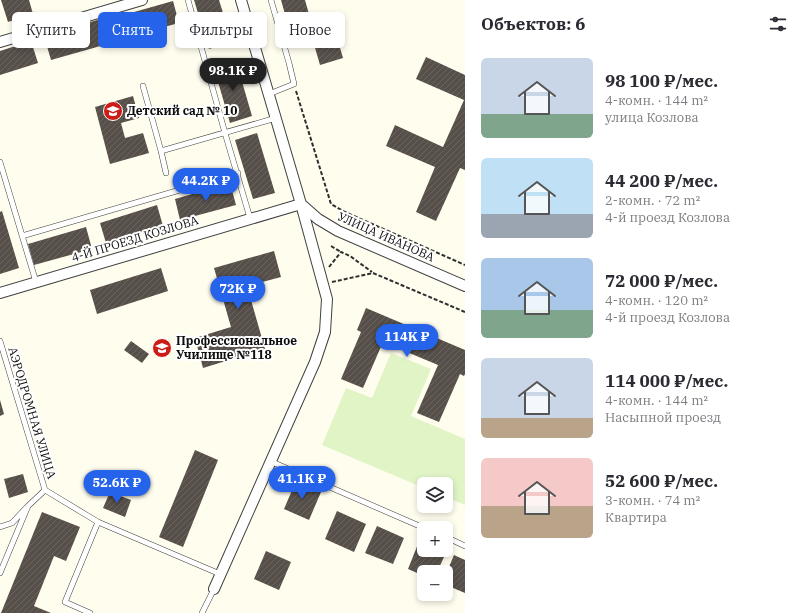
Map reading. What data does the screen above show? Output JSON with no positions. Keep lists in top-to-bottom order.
{
  "streets": {
    "street": ["УЛИЦА ИВАНОВА", "4-Й ПРОЕЗД КОЗЛОВА"],
    "lane": ["АЭРОДРОМНАЯ УЛИЦА"]
  },
  "crossings": [
    ["УЛИЦА ИВАНОВА", "4-Й ПРОЕЗД КОЗЛОВА"]
  ],
  "places": {
    "school or university": ["Детский сад № 10", "Профессиональное Училище №118"]
  },
  "page": {
    "heading": "Объектов: 6",
    "chip": [
      "Купить",
      "Снять",
      "Фильтры",
      "Новое"
    ],
    "list": [
      {
        "name": "98 100 ₽/мес.",
        "note": "4-комн. · 144 m² · улица Козлова"
      },
      {
        "name": "44 200 ₽/мес.",
        "note": "2-комн. · 72 m² · 4-й проезд Козлова"
      },
      {
        "name": "72 000 ₽/мес.",
        "note": "4-комн. · 120 m² · 4-й проезд Козлова"
      },
      {
        "name": "114 000 ₽/мес.",
        "note": "4-комн. · 144 m² · Насыпной проезд"
      },
      {
        "name": "52 600 ₽/мес.",
        "note": "3-комн. · 74 m² · Квартира"
      }
    ],
    "price": [
      "98.1K ₽",
      "44.2K ₽",
      "72K ₽",
      "114K ₽",
      "41.1K ₽",
      "52.6K ₽"
    ],
    "map_buttons": ["+", "−"]
  }
}
